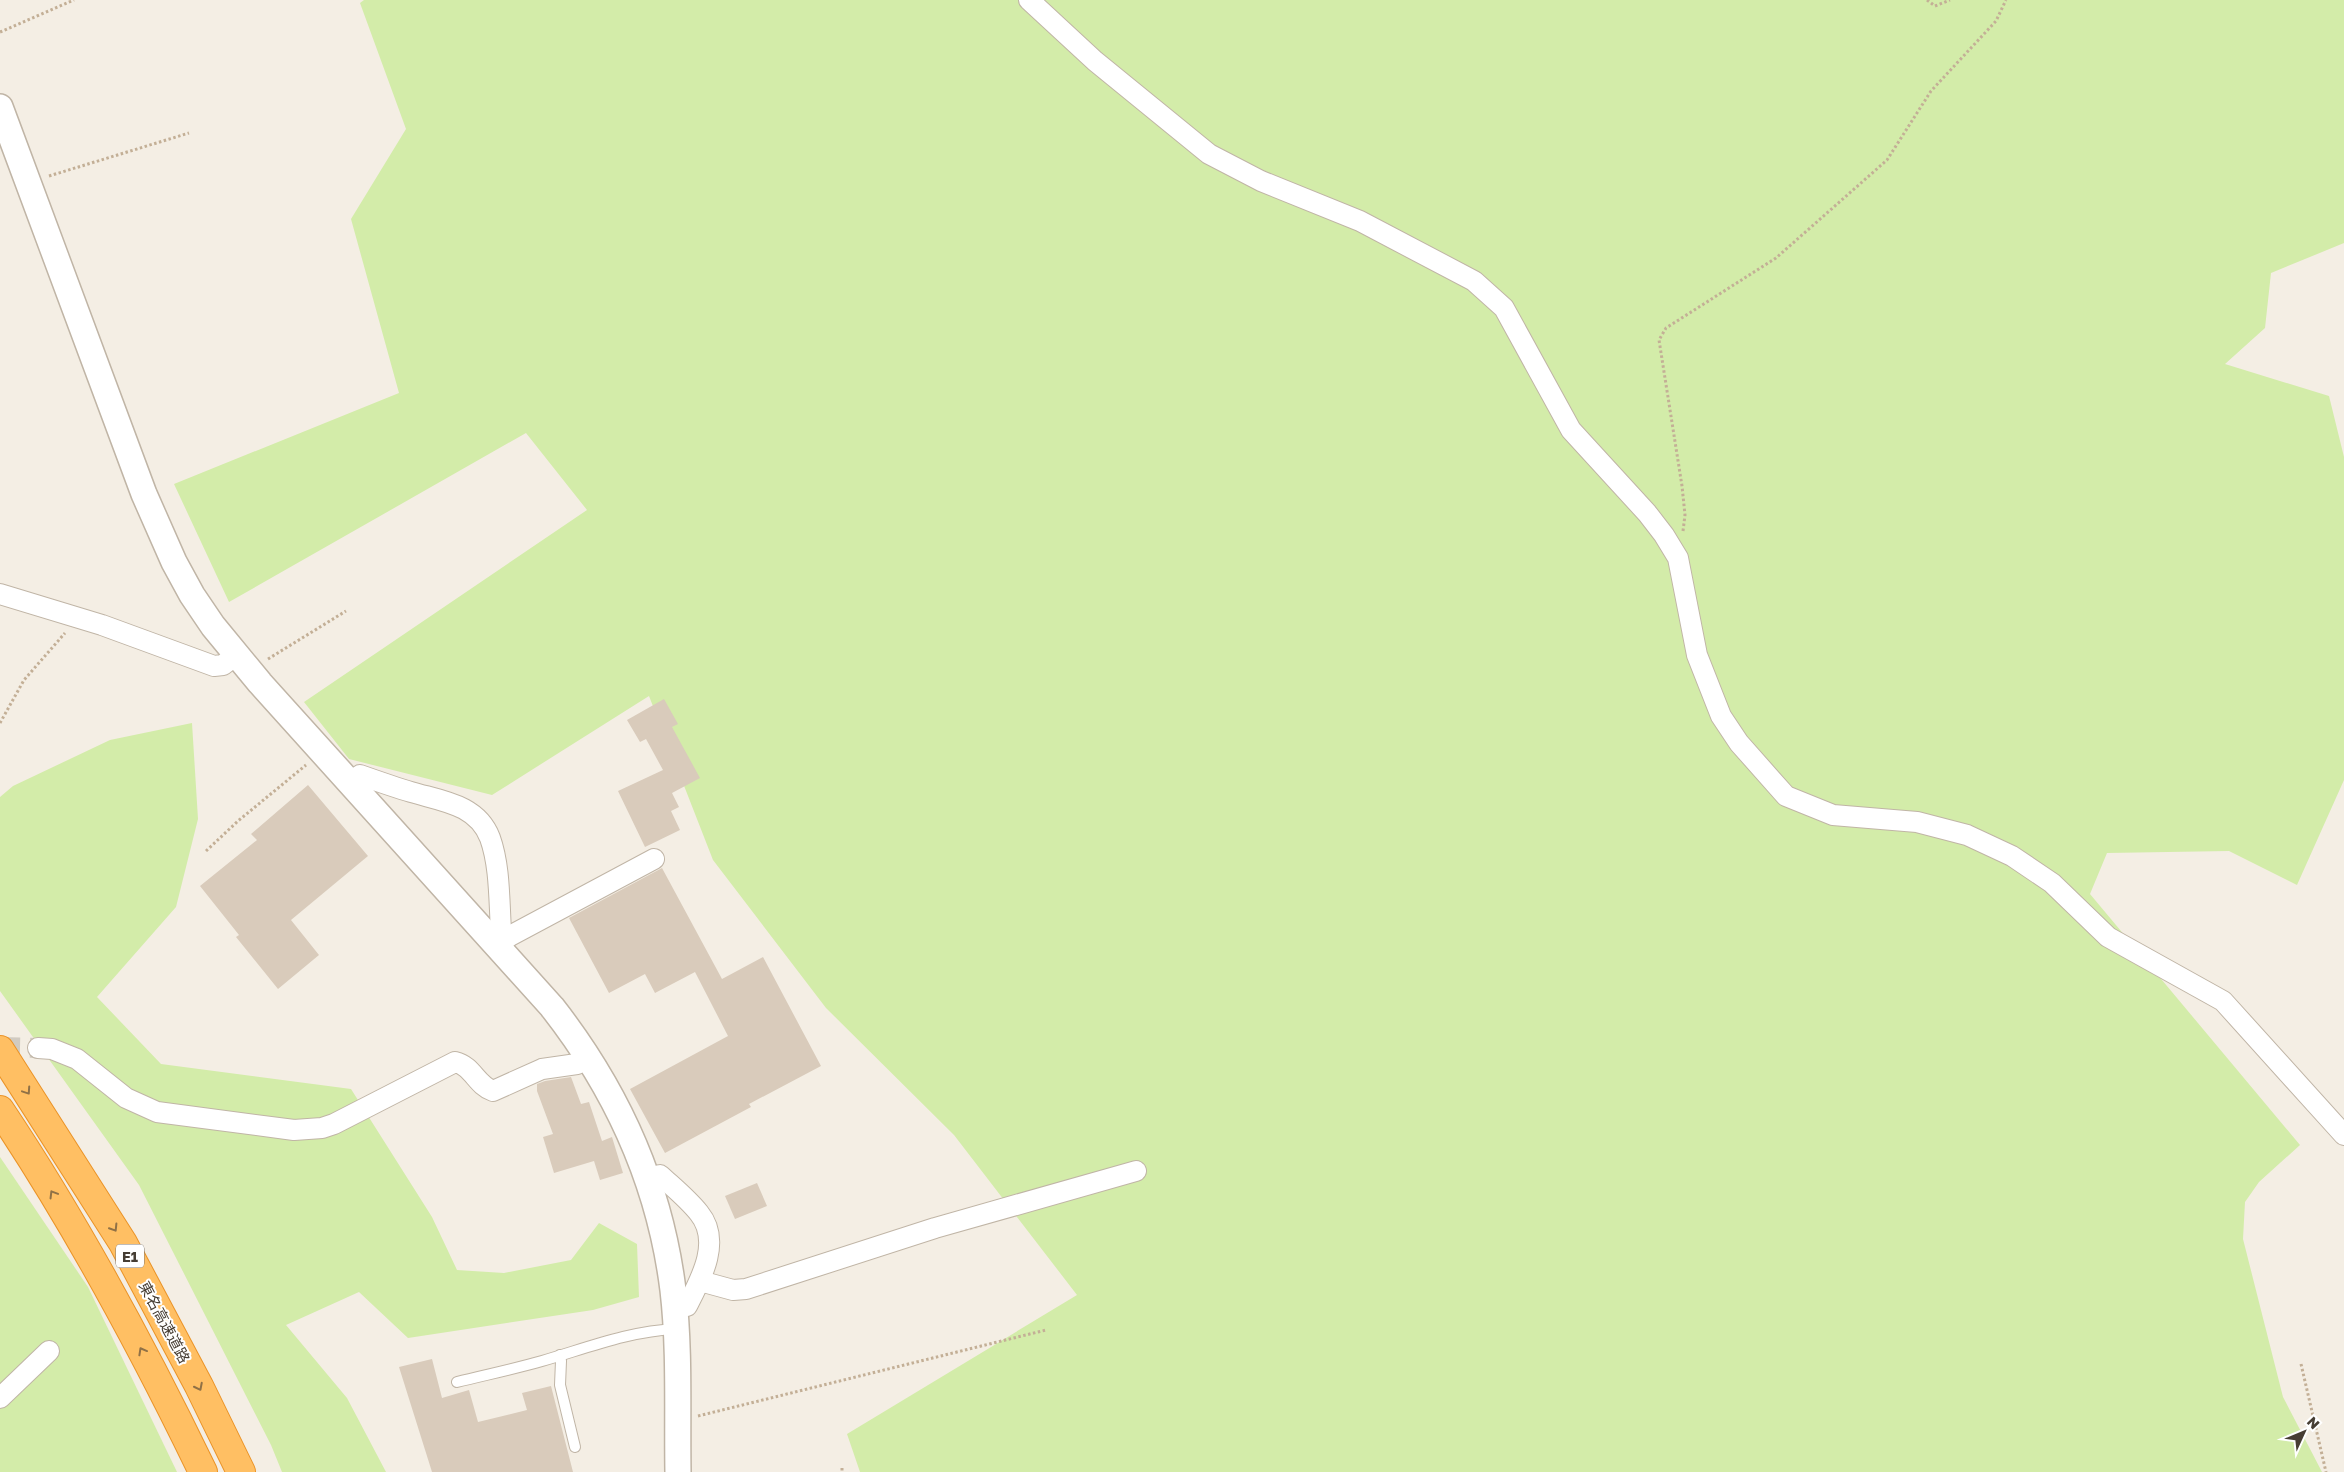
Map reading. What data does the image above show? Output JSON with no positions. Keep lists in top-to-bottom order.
{
  "streets": {
    "highway": ["E1", "東名高速道路"]
  },
  "north": "top right"
}
